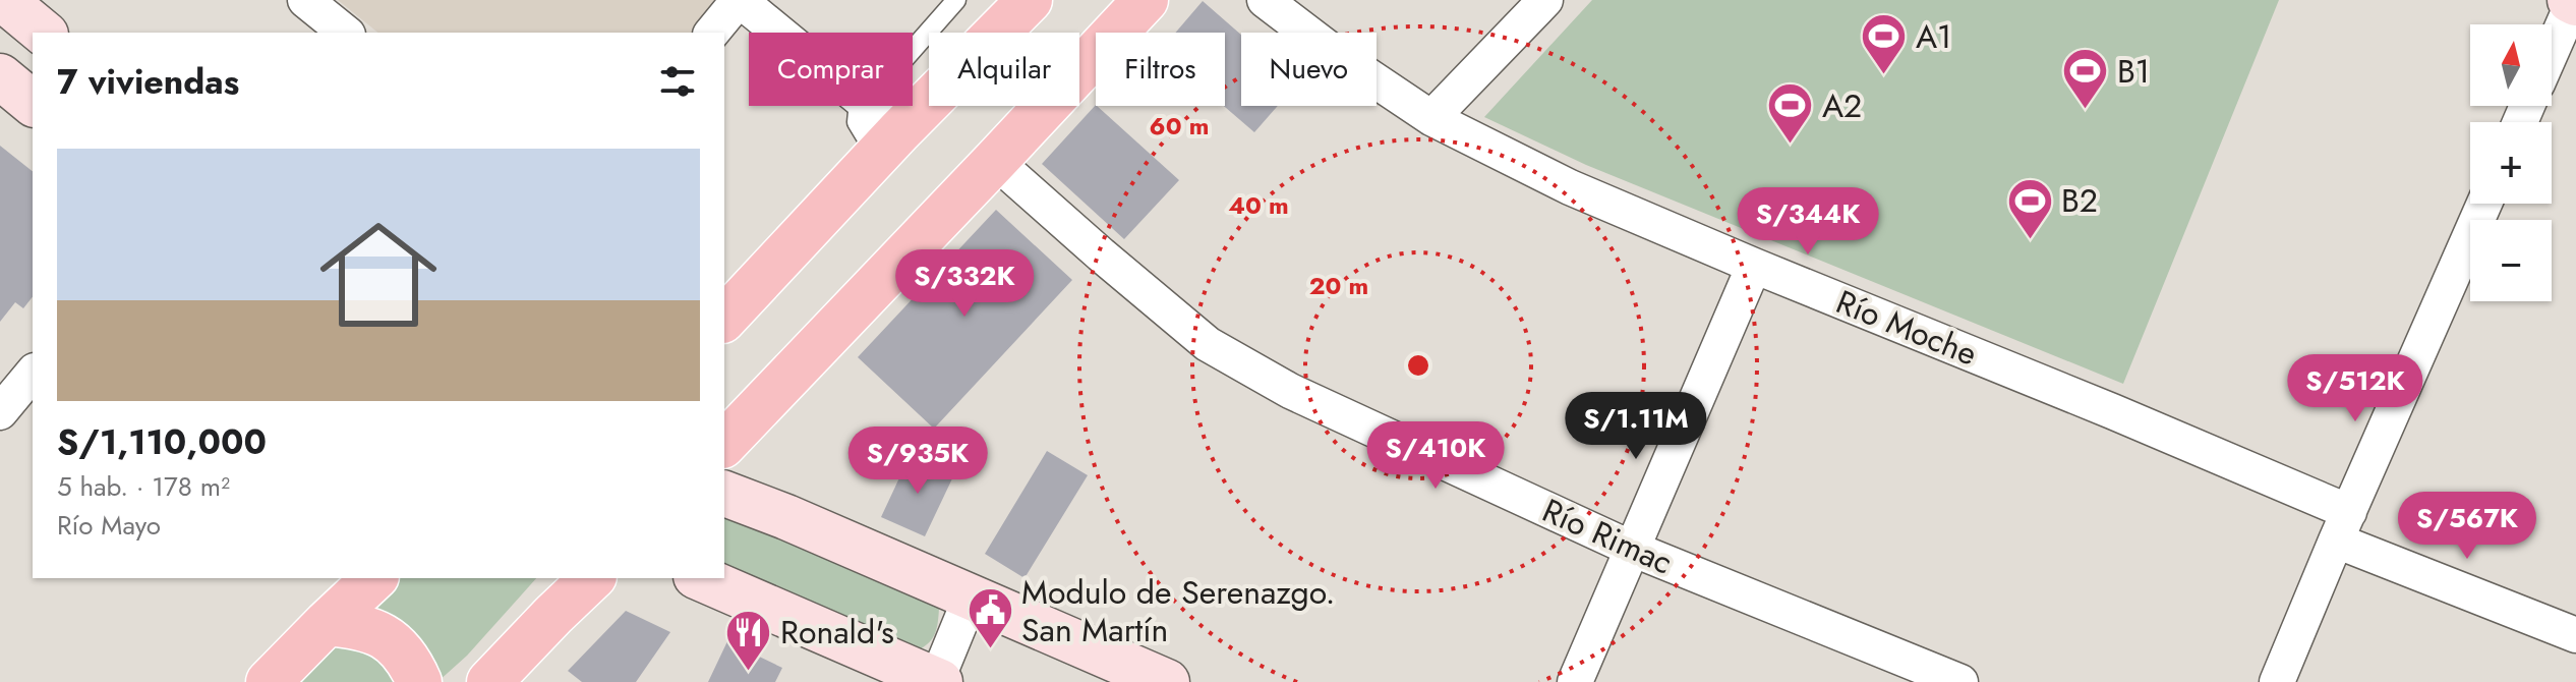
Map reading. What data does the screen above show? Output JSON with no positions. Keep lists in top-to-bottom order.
{
  "streets": {
    "street": ["Río Moche", "Río Rimac"]
  },
  "places": {
    "sports": [
      "A1",
      "B1",
      "A2",
      "B2"
    ],
    "public building": ["Modulo de Serenazgo. San Martín"],
    "restaurant": ["Ronald's"]
  },
  "north": "top",
  "page": {
    "map_buttons": ["+", "−"],
    "chip": [
      "Comprar",
      "Alquilar",
      "Filtros",
      "Nuevo"
    ],
    "heading": "7 viviendas",
    "list": [
      {
        "name": "S/1,110,000",
        "note": "5 hab. · 178 m² · Río Mayo"
      }
    ],
    "price": [
      "S/344K",
      "S/332K",
      "S/512K",
      "S/1.11M",
      "S/410K",
      "S/935K",
      "S/567K"
    ]
  },
  "rings": ["60 m", "40 m", "20 m"]
}
